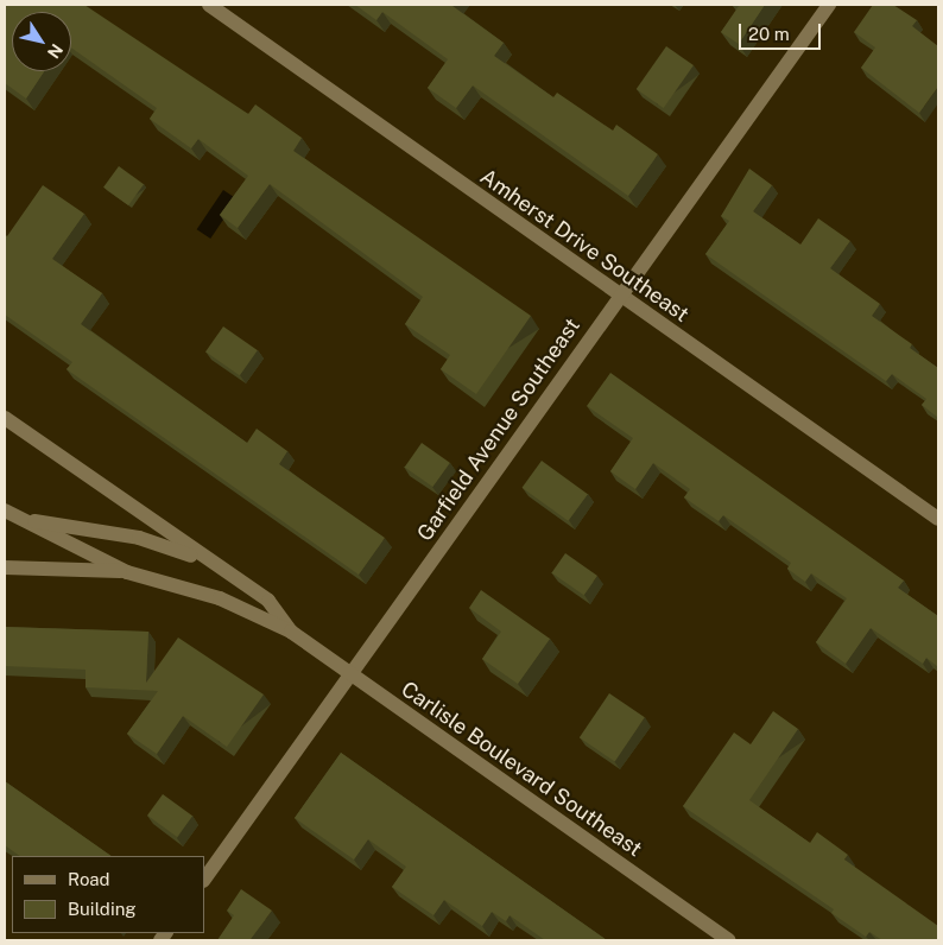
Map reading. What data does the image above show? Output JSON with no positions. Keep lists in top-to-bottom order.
{
  "streets": {
    "street": ["Amherst Drive Southeast", "Garfield Avenue Southeast", "Carlisle Boulevard Southeast"]
  },
  "crossings": [
    ["Amherst Drive Southeast", "Garfield Avenue Southeast"],
    ["Garfield Avenue Southeast", "Carlisle Boulevard Southeast"]
  ],
  "legend": ["Road", "Building"],
  "scale_bar": "20 m",
  "north": "bottom right"
}
